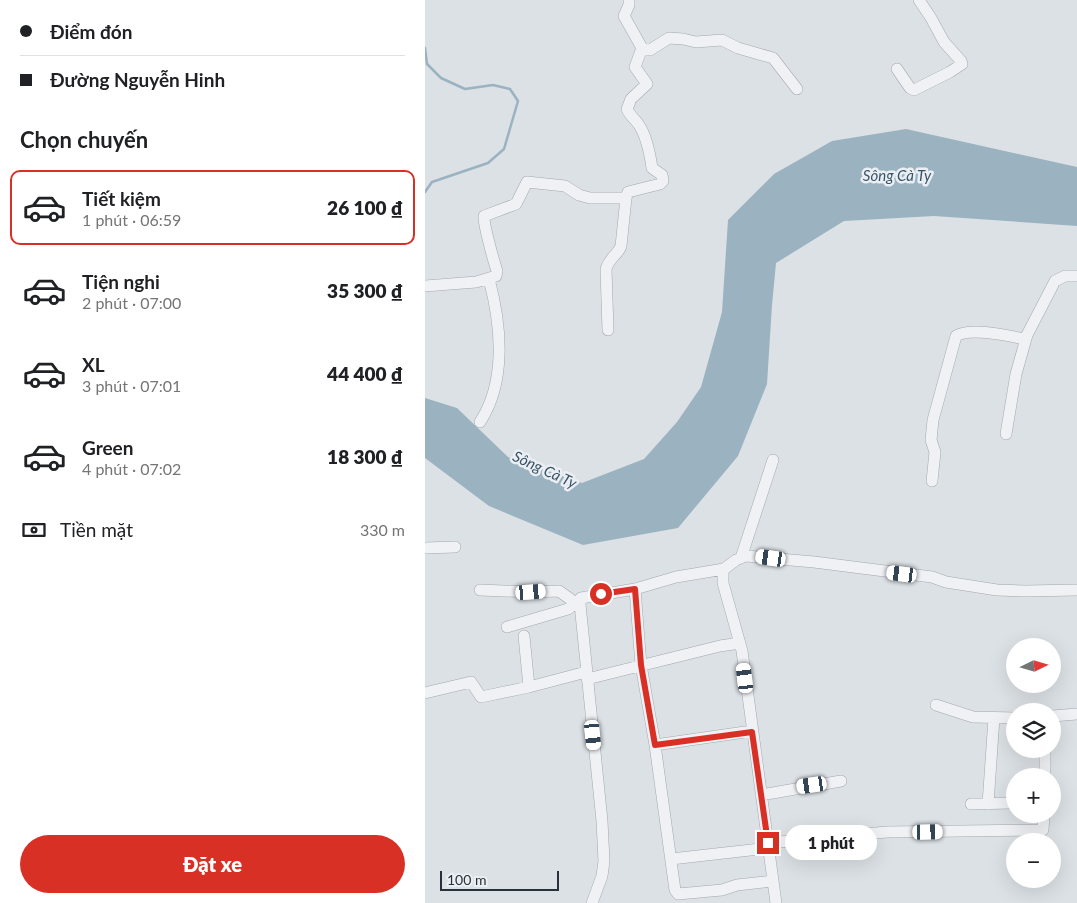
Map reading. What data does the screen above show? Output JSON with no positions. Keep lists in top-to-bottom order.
{
  "water": ["Sông Cà Ty"],
  "scale_bar": "100 m",
  "north": "right",
  "page": {
    "banner": ["Điểm đón", "Đường Nguyễn Hinh"],
    "heading": "Chọn chuyến",
    "list": [
      {
        "name": "Tiết kiệm",
        "note": "1 phút · 06:59",
        "value": "26 100 ₫"
      },
      {
        "name": "Tiện nghi",
        "note": "2 phút · 07:00",
        "value": "35 300 ₫"
      },
      {
        "name": "XL",
        "note": "3 phút · 07:01",
        "value": "44 400 ₫"
      },
      {
        "name": "Green",
        "note": "4 phút · 07:02",
        "value": "18 300 ₫"
      }
    ],
    "pay": ["Tiền mặt", "330 m"],
    "map_buttons": ["+", "−"],
    "buttons": "Đặt xe",
    "bubble": "1 phút",
    "scale": "100 m"
  }
}
